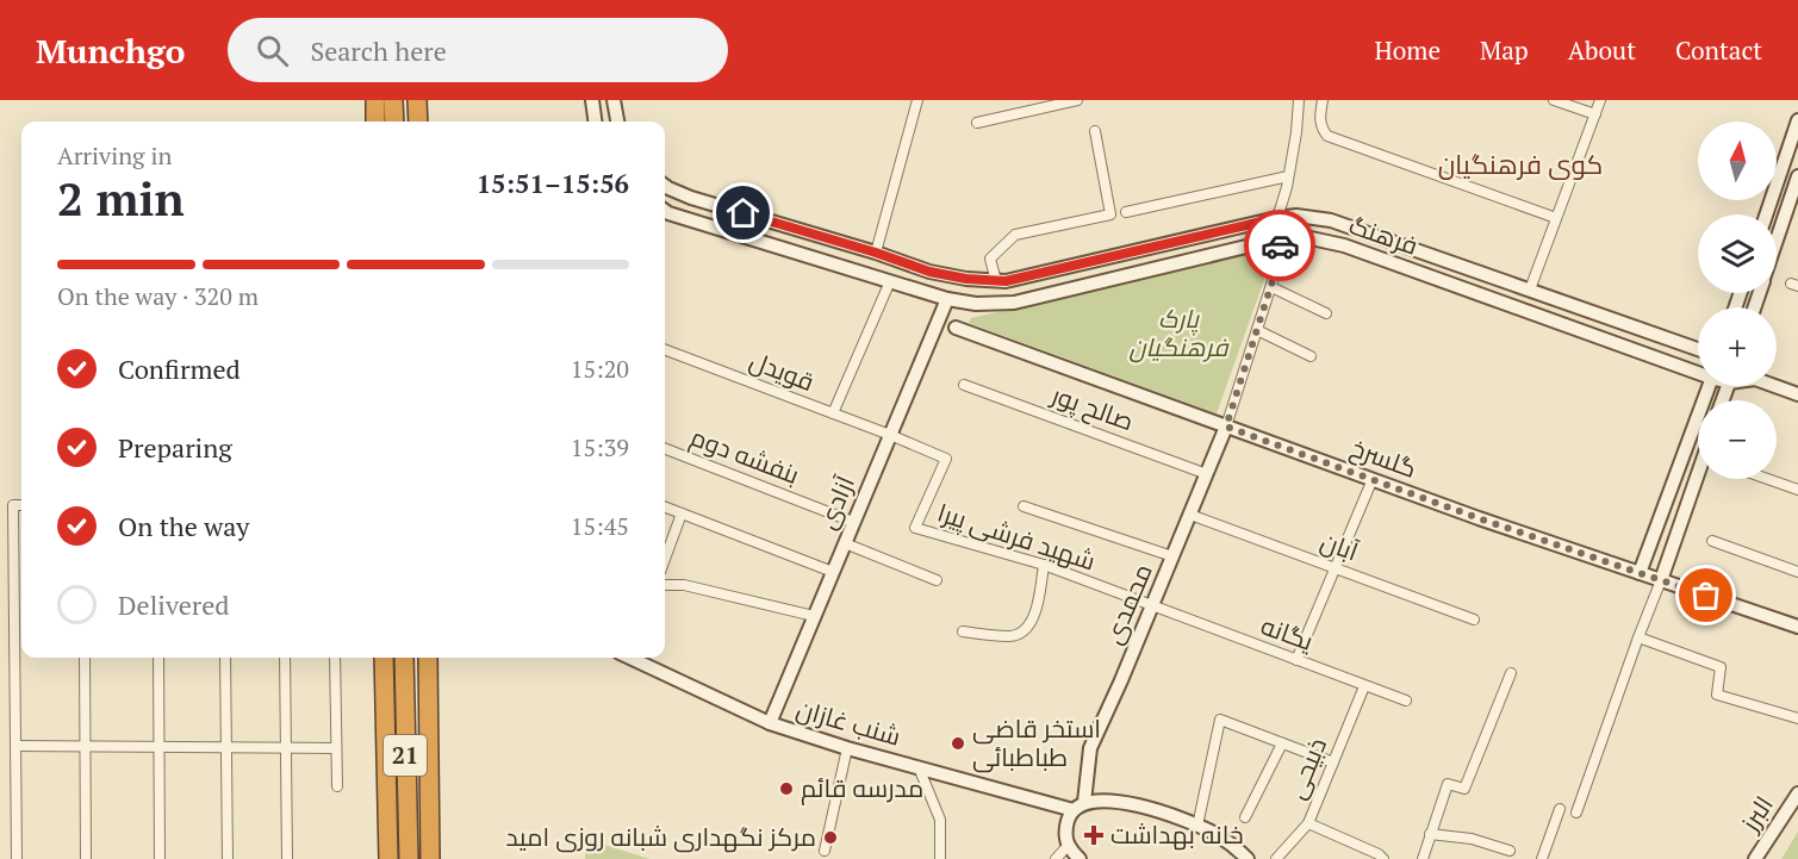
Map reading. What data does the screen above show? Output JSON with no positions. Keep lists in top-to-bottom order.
{
  "streets": {
    "highway": ["21"],
    "street": [
      "فرهنگ",
      "قویدل",
      "صالح پور",
      "بنفشه دوم",
      "گلسرخ",
      "آزادی",
      "شهید فرشی پیرا",
      "آبان",
      "محمدی",
      "یگانه",
      "شنب غازان",
      "ذبیحی",
      "البرز"
    ]
  },
  "crossings": [
    ["فرهنگ", "آزادی"],
    ["قویدل", "آزادی"],
    ["قویدل", "شهید فرشی پیرا"],
    ["صالح پور", "محمدی"],
    ["بنفشه دوم", "آزادی"],
    ["گلسرخ", "محمدی"],
    ["آزادی", "شهید فرشی پیرا"],
    ["آزادی", "شنب غازان"],
    ["شهید فرشی پیرا", "محمدی"],
    ["شهید فرشی پیرا", "یگانه"],
    ["آبان", "محمدی"],
    ["محمدی", "یگانه"],
    ["محمدی", "شنب غازان"],
    ["یگانه", "ذبیحی"]
  ],
  "districts": ["کوی فرهنگیان"],
  "parks": ["پارک فرهنگیان"],
  "places": {
    "other": ["استخر قاضی طباطبائی", "مدرسه قائم", "مرکز نگهداری شبانه روزی امید"],
    "health": ["خانه بهداشت"]
  },
  "north": "top",
  "page": {
    "header": "Munchgo",
    "search": "Search here",
    "nav": [
      "Home",
      "Map",
      "About",
      "Contact"
    ],
    "map_buttons": ["+", "−"],
    "heading": ["2 min", "Arriving in", "15:51–15:56"],
    "bar": "On the way · 320 m",
    "list": [
      ["Confirmed", "15:20"],
      ["Preparing", "15:39"],
      ["On the way", "15:45"],
      "Delivered"
    ]
  }
}
